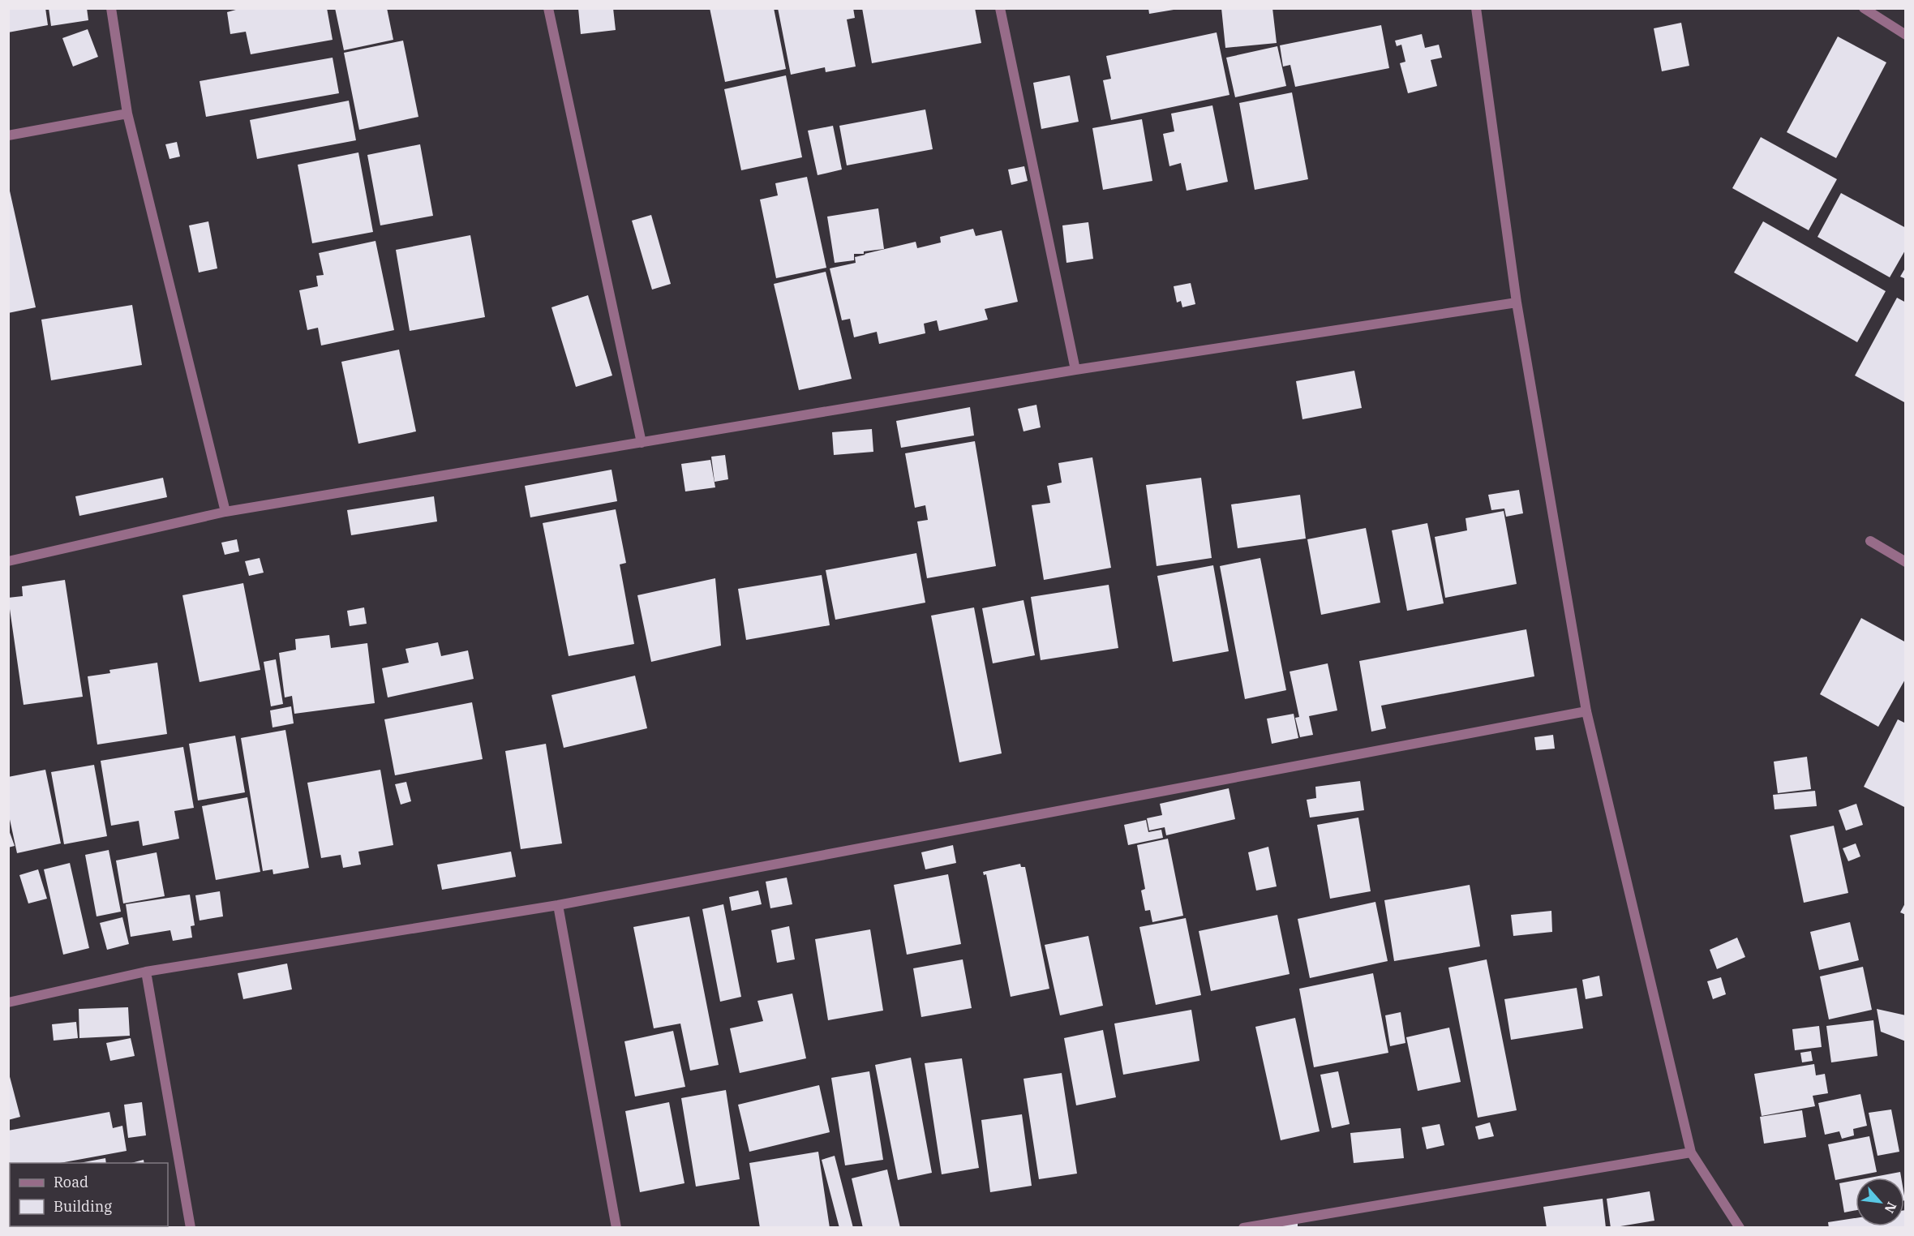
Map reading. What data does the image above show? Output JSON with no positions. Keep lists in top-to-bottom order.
{
  "legend": ["Road", "Building"],
  "north": "bottom right"
}
